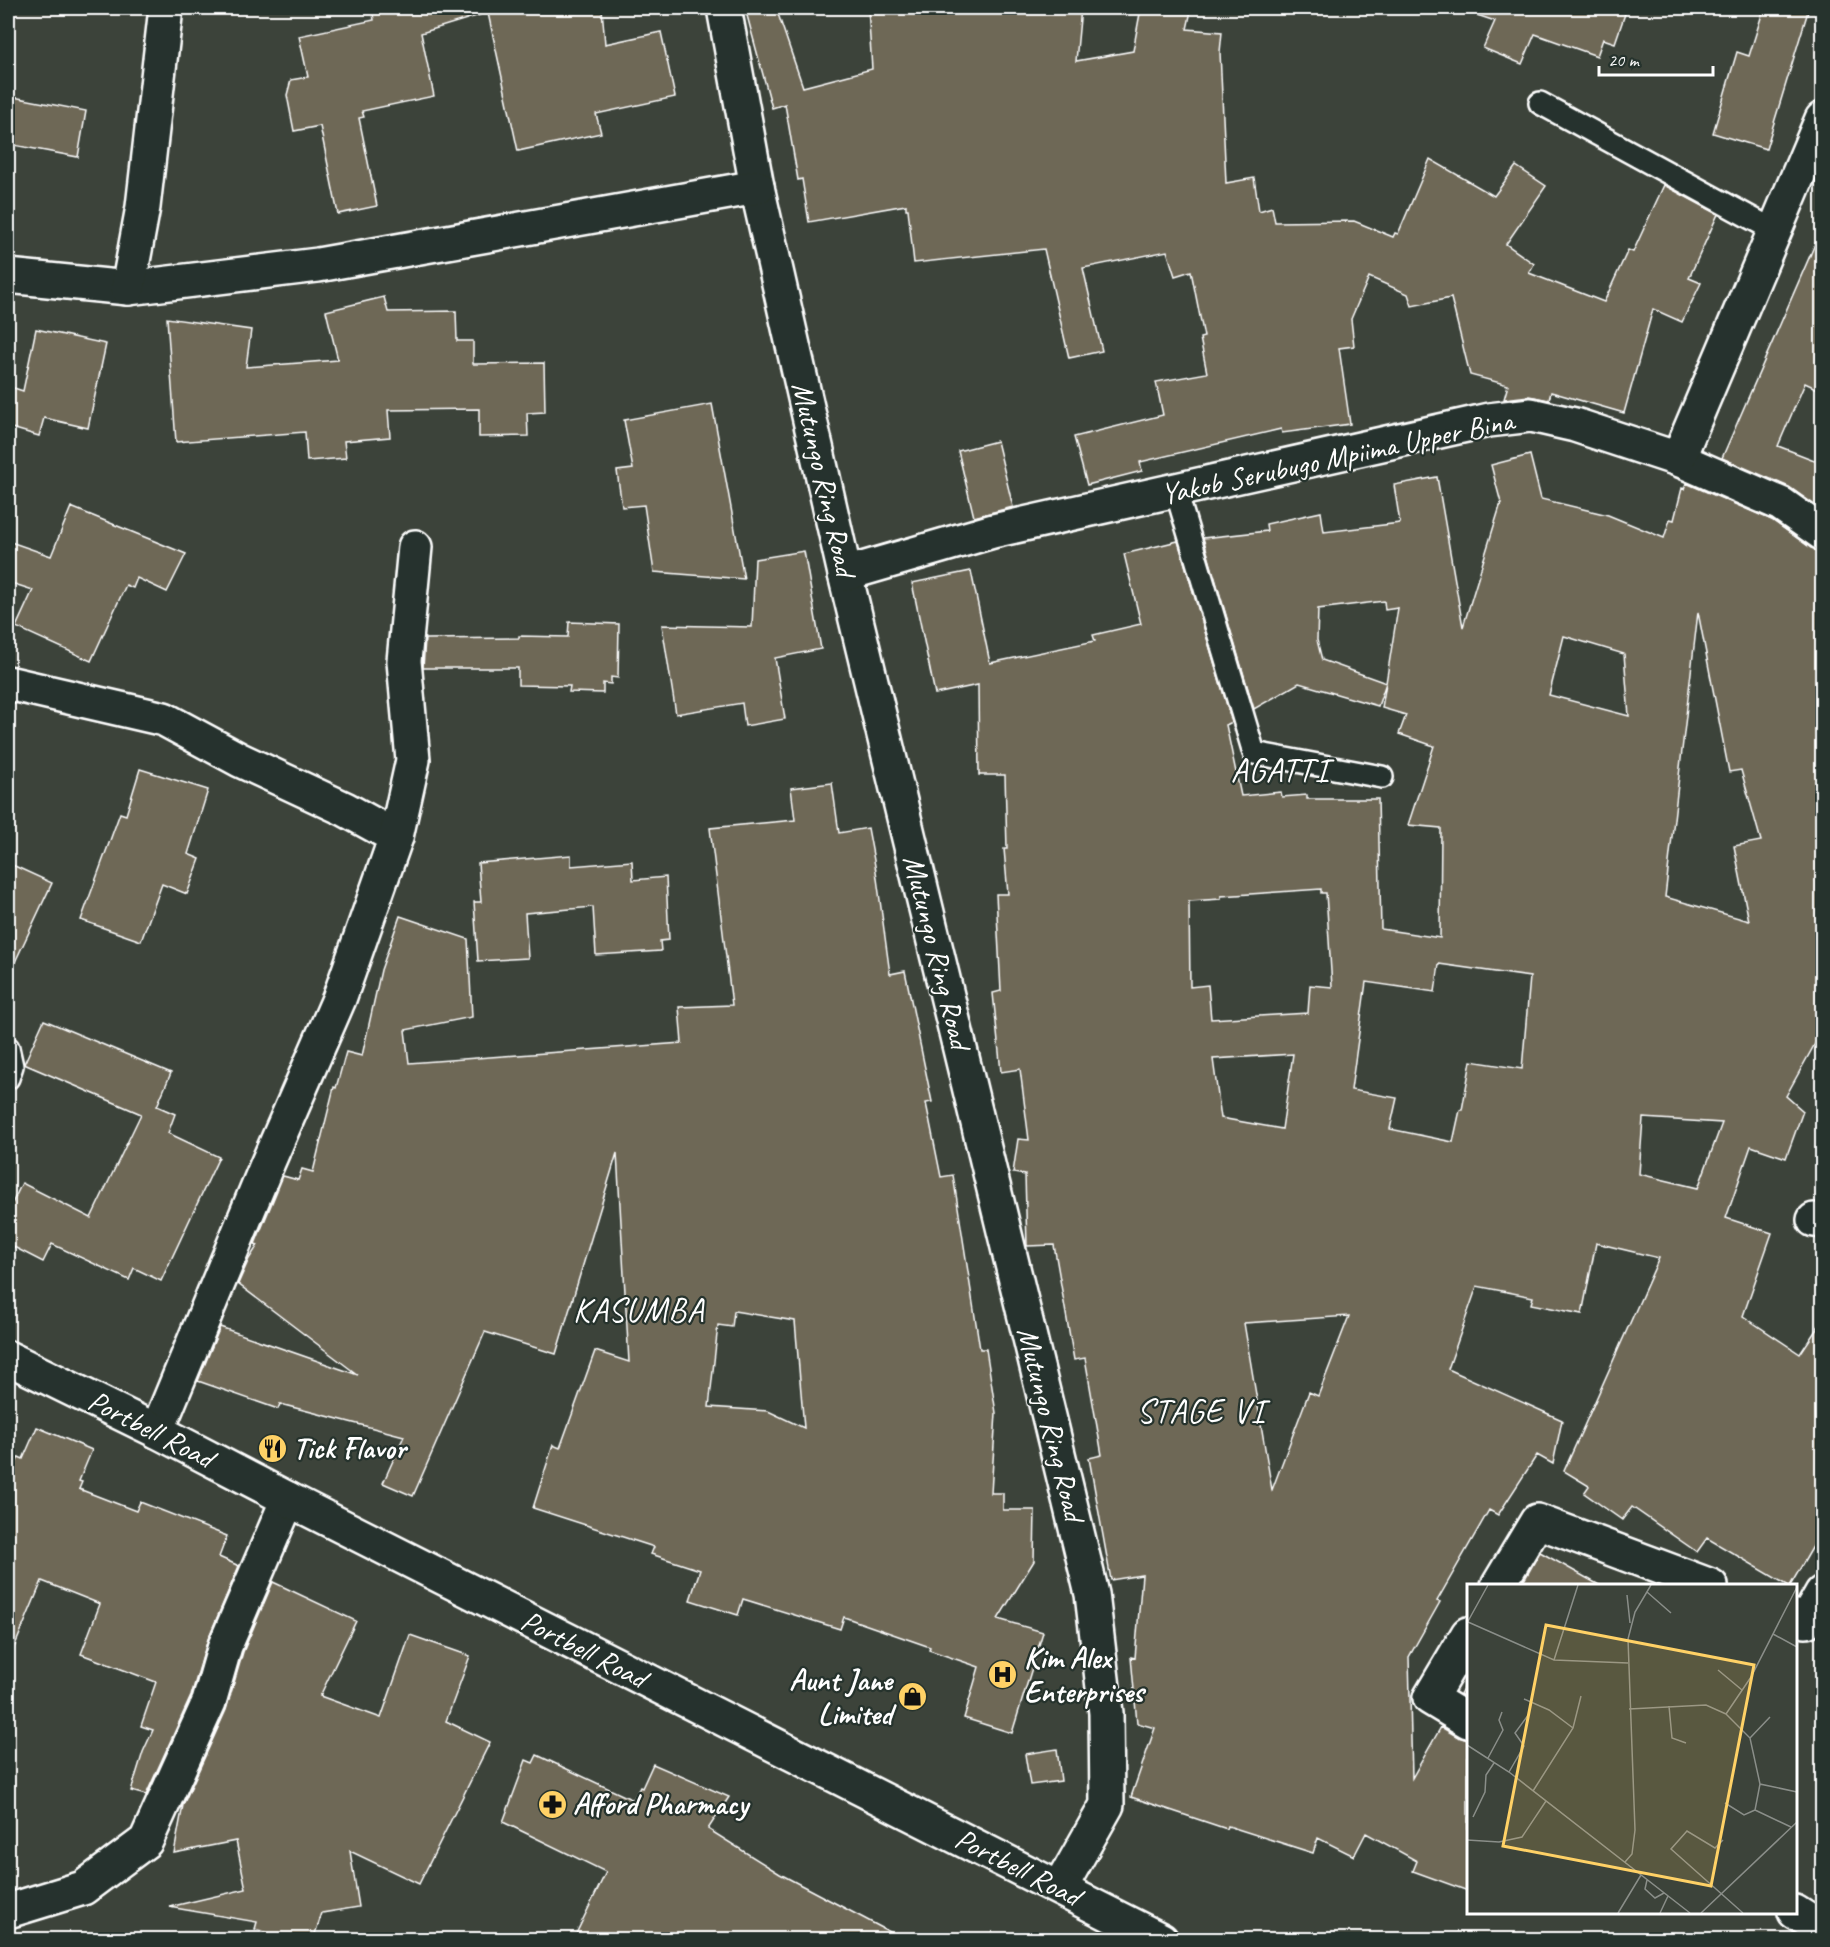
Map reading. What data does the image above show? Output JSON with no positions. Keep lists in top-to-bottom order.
{
  "streets": {
    "street": ["Yakob Serubugo Mpiima Upper Bina", "Mutungo Ring Road", "Portbell Road"]
  },
  "crossings": [
    ["Yakob Serubugo Mpiima Upper Bina", "Mutungo Ring Road"],
    ["Mutungo Ring Road", "Portbell Road"]
  ],
  "districts": ["AGATTI", "KASUMBA", "STAGE VI"],
  "places": {
    "restaurant": ["Tick Flavor"],
    "hospital": ["Kim Alex Enterprises"],
    "shop": ["Aunt Jane Limited"],
    "pharmacy": ["Afford Pharmacy"]
  },
  "scale_bar": "20 m"
}
